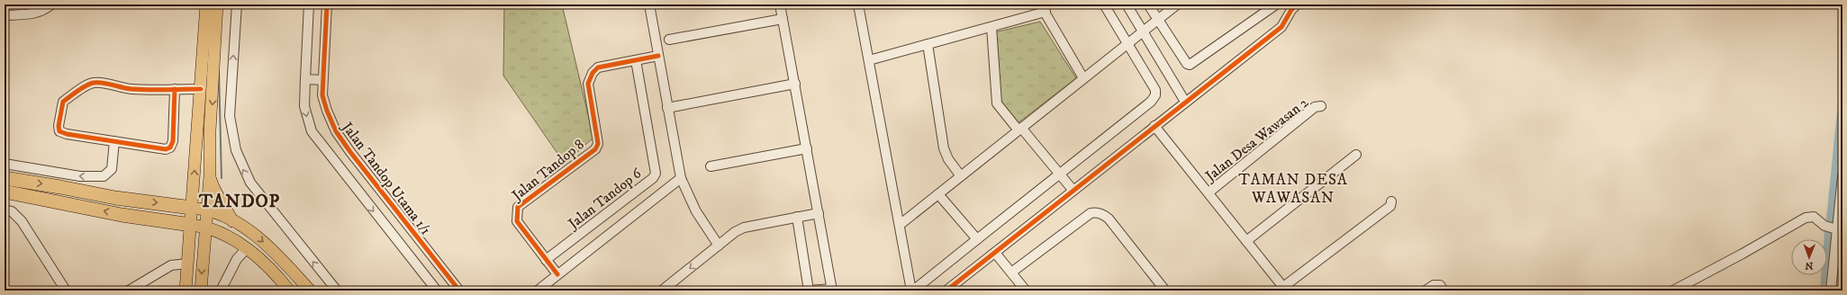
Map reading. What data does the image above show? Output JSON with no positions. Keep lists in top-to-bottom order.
{
  "streets": {
    "street": [
      "Jalan Desa Wawasan 2",
      "Jalan Tandop 8",
      "Jalan Tandop Utama 1/1",
      "Jalan Tandop 6"
    ]
  },
  "crossings": [
    ["Jalan Tandop 8", "Jalan Tandop 6"]
  ],
  "districts": ["TAMAN DESA WAWASAN", "TANDOP"],
  "north": "bottom"
}
